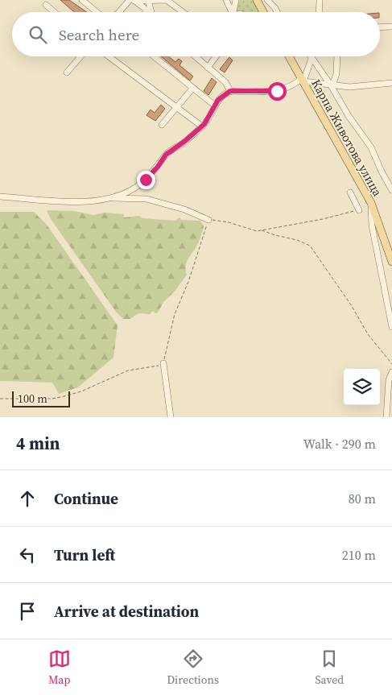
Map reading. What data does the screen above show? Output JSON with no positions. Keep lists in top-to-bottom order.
{
  "streets": {
    "main road": ["Карпа Животова улица"]
  },
  "scale_bar": "100 m",
  "page": {
    "search": "Search here",
    "scale": "100 m",
    "heading": ["4 min", "Walk · 290 m"],
    "list": [
      ["Continue", "80 m"],
      ["Turn left", "210 m"],
      "Arrive at destination"
    ],
    "nav": ["Map", "Directions", "Saved"]
  }
}
